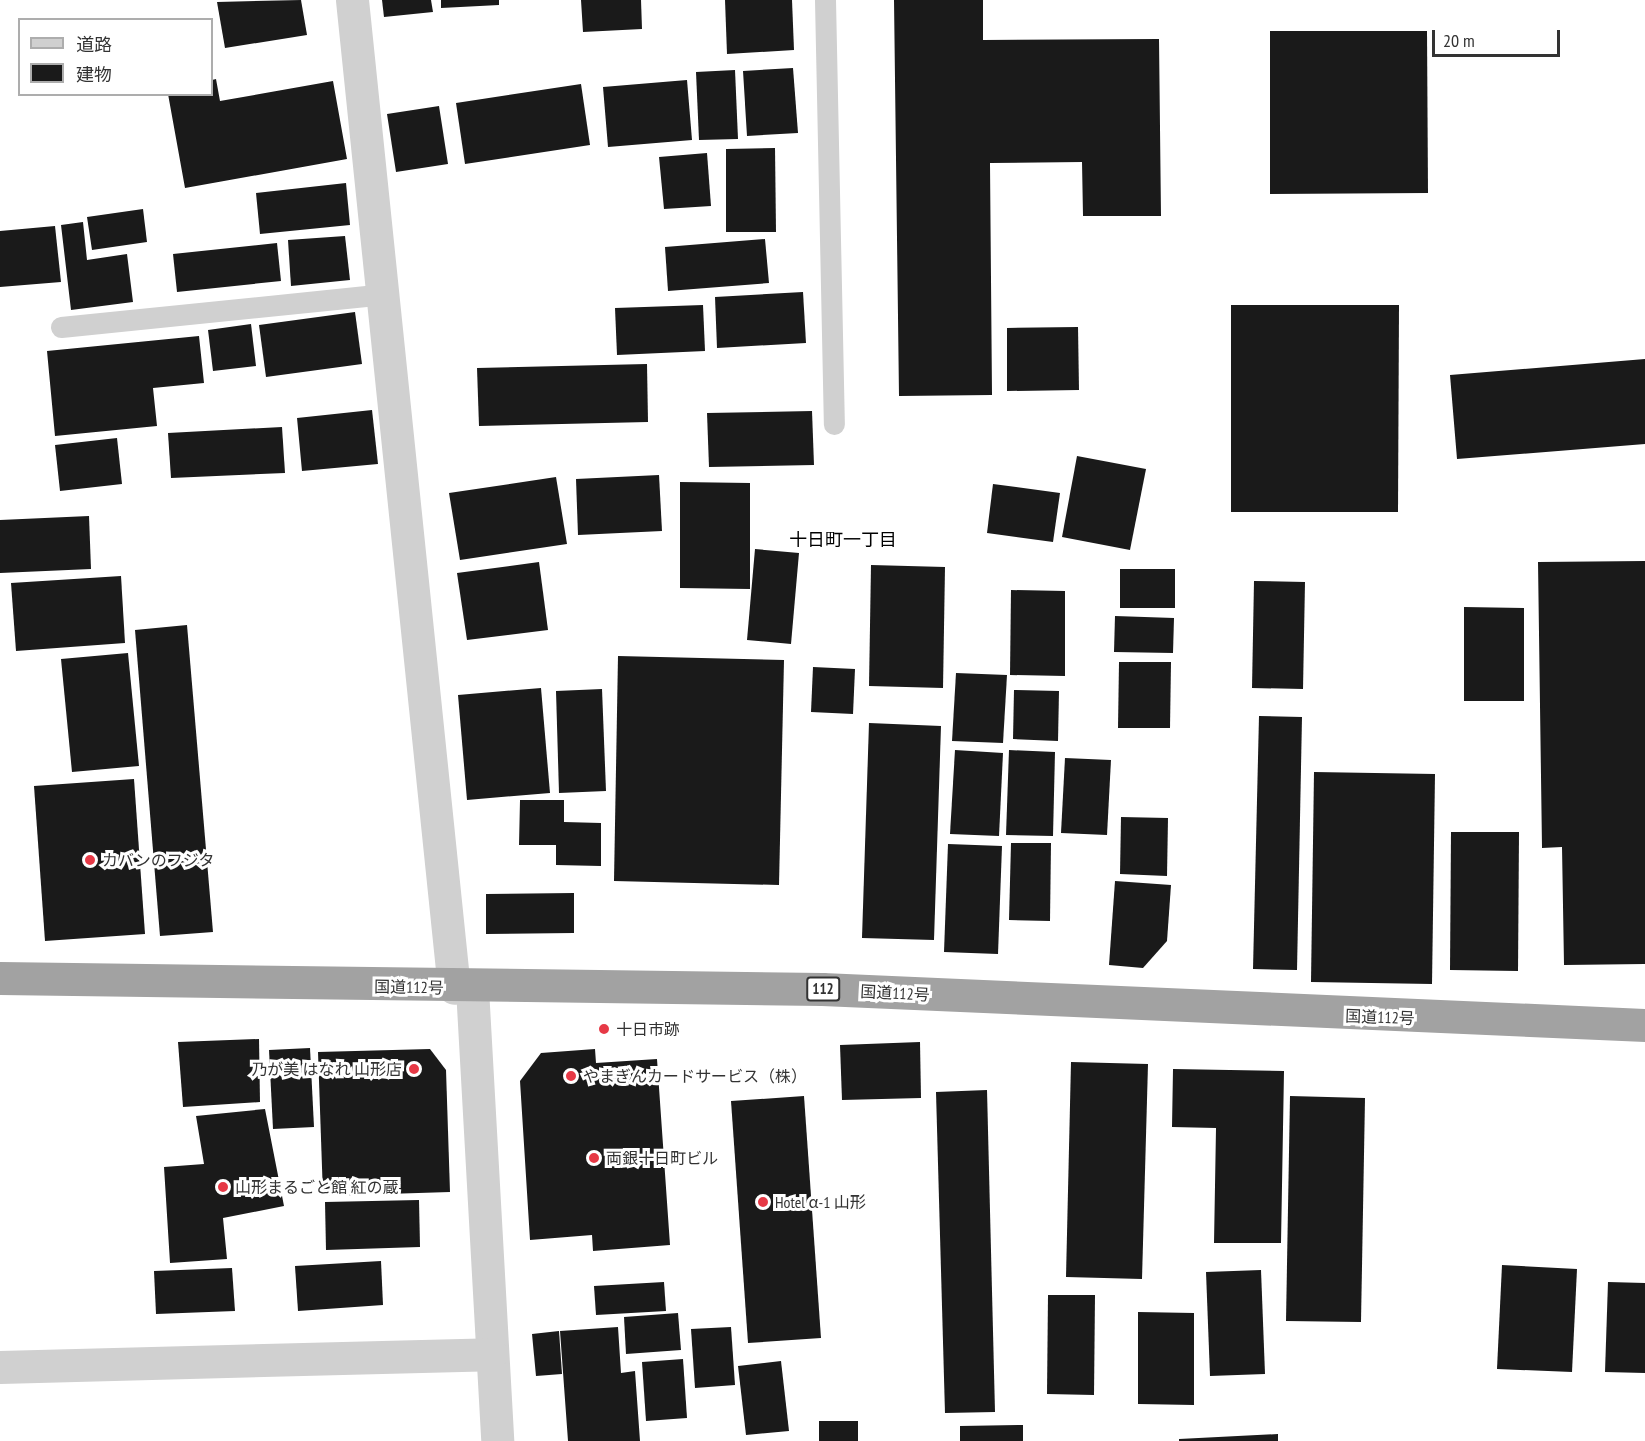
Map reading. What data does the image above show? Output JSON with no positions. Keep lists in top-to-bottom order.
{
  "streets": {
    "highway": ["国道112号", "112"]
  },
  "districts": ["十日町一丁目"],
  "places": [
    "カバンのフジタ",
    "十日市跡",
    "乃が美 はなれ 山形店",
    "やまぎんカードサービス（株）",
    "両銀十日町ビル",
    "山形まるごと館 紅の蔵",
    "Hotel α-1 山形"
  ],
  "legend": ["道路", "建物"],
  "scale_bar": "20 m"
}
